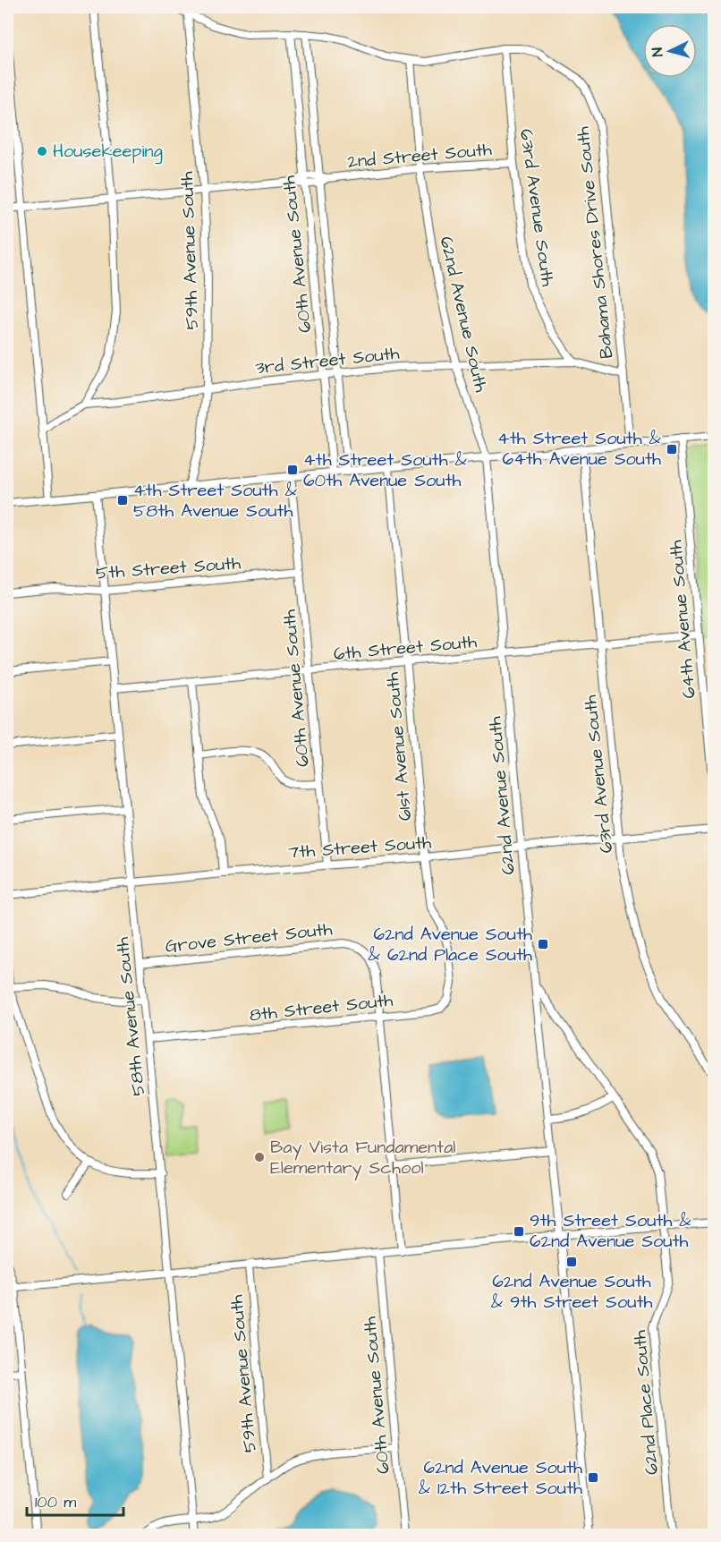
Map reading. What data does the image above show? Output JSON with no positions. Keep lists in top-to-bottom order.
{
  "streets": {
    "street": [
      "2nd Street South",
      "63rd Avenue South",
      "Bahama Shores Drive South",
      "59th Avenue South",
      "60th Avenue South",
      "62nd Avenue South",
      "3rd Street South",
      "5th Street South",
      "64th Avenue South",
      "6th Street South",
      "61st Avenue South",
      "7th Street South",
      "Grove Street South",
      "8th Street South",
      "58th Avenue South",
      "62nd Place South"
    ]
  },
  "crossings": [
    ["2nd Street South", "63rd Avenue South"],
    ["2nd Street South", "59th Avenue South"],
    ["2nd Street South", "60th Avenue South"],
    ["2nd Street South", "62nd Avenue South"],
    ["63rd Avenue South", "Bahama Shores Drive South"],
    ["63rd Avenue South", "3rd Street South"],
    ["63rd Avenue South", "6th Street South"],
    ["63rd Avenue South", "7th Street South"],
    ["Bahama Shores Drive South", "59th Avenue South"],
    ["Bahama Shores Drive South", "60th Avenue South"],
    ["Bahama Shores Drive South", "62nd Avenue South"],
    ["Bahama Shores Drive South", "3rd Street South"],
    ["59th Avenue South", "3rd Street South"],
    ["60th Avenue South", "3rd Street South"],
    ["60th Avenue South", "5th Street South"],
    ["60th Avenue South", "6th Street South"],
    ["60th Avenue South", "7th Street South"],
    ["62nd Avenue South", "3rd Street South"],
    ["62nd Avenue South", "6th Street South"],
    ["62nd Avenue South", "7th Street South"],
    ["62nd Avenue South", "62nd Place South"],
    ["5th Street South", "58th Avenue South"],
    ["64th Avenue South", "6th Street South"],
    ["6th Street South", "61st Avenue South"],
    ["6th Street South", "58th Avenue South"],
    ["61st Avenue South", "7th Street South"],
    ["61st Avenue South", "8th Street South"],
    ["7th Street South", "58th Avenue South"],
    ["Grove Street South", "8th Street South"],
    ["Grove Street South", "58th Avenue South"],
    ["8th Street South", "58th Avenue South"]
  ],
  "places": {
    "other": ["Housekeeping", "Bay Vista Fundamental Elementary School"],
    "transit": [
      "4th Street South & 64th Avenue South",
      "4th Street South & 60th Avenue South",
      "4th Street South & 58th Avenue South",
      "62nd Avenue South & 62nd Place South",
      "9th Street South & 62nd Avenue South",
      "62nd Avenue South & 9th Street South",
      "62nd Avenue South & 12th Street South"
    ]
  },
  "scale_bar": "100 m",
  "north": "left"
}
